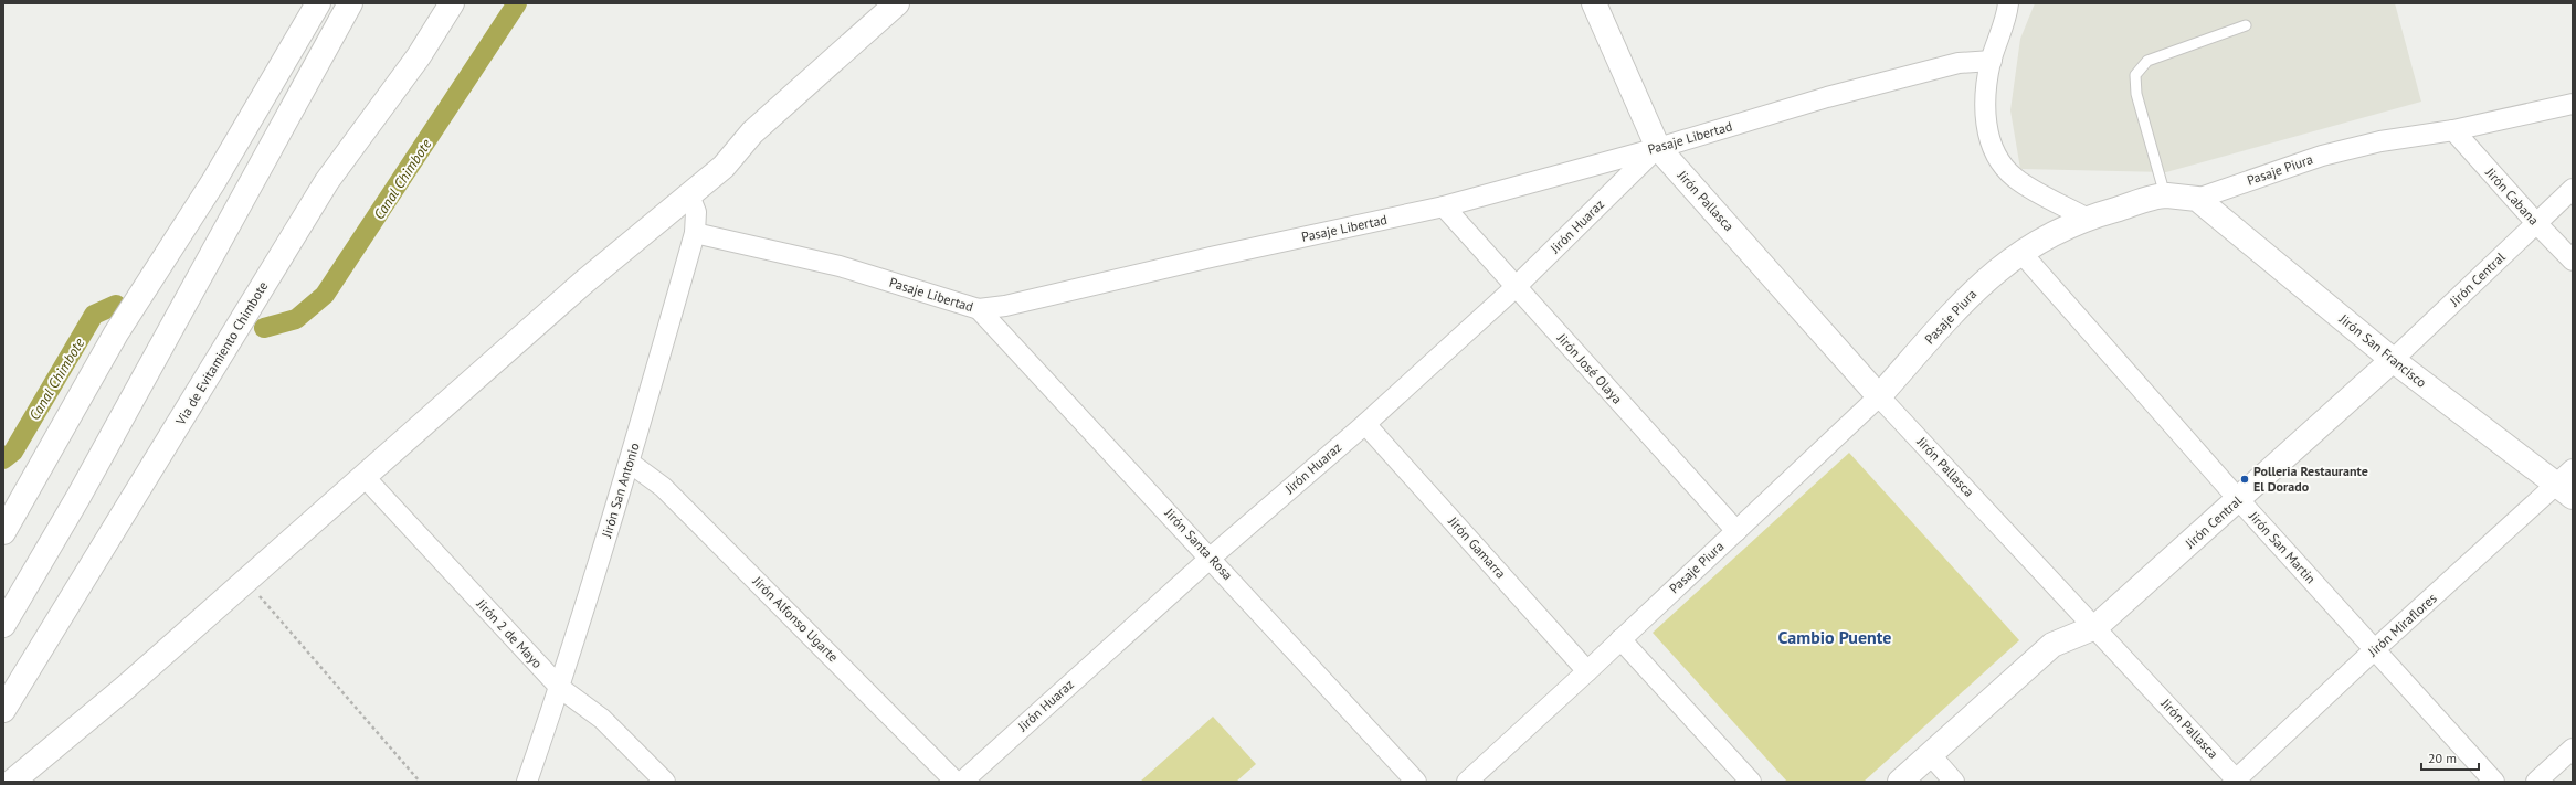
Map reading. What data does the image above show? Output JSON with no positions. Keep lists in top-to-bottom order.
{
  "streets": {
    "main road": [
      "Pasaje Piura",
      "Jirón Pallasca",
      "Jirón Central",
      "Jirón San Francisco",
      "Via de Evitamiento Chimbote"
    ],
    "street": [
      "Pasaje Libertad",
      "Jirón Cabana",
      "Jirón Huaraz",
      "Jirón José Olaya",
      "Jirón San Antonio",
      "Jirón Santa Rosa",
      "Jirón Gamarra",
      "Jirón San Martin",
      "Jirón Alfonso Ugarte",
      "Jirón Miraflores",
      "Jirón 2 de Mayo"
    ]
  },
  "crossings": [
    ["Pasaje Libertad", "Jirón Pallasca"],
    ["Pasaje Libertad", "Jirón Huaraz"],
    ["Pasaje Libertad", "Jirón José Olaya"],
    ["Pasaje Libertad", "Jirón San Antonio"],
    ["Pasaje Libertad", "Jirón Santa Rosa"],
    ["Pasaje Piura", "Jirón Cabana"],
    ["Pasaje Piura", "Jirón Pallasca"],
    ["Pasaje Piura", "Jirón San Francisco"],
    ["Pasaje Piura", "Jirón José Olaya"],
    ["Pasaje Piura", "Jirón Gamarra"],
    ["Pasaje Piura", "Jirón San Martin"],
    ["Jirón Cabana", "Jirón Central"],
    ["Jirón Pallasca", "Jirón Huaraz"],
    ["Jirón Pallasca", "Jirón Central"],
    ["Jirón Pallasca", "Jirón Miraflores"],
    ["Jirón Huaraz", "Jirón José Olaya"],
    ["Jirón Huaraz", "Jirón Santa Rosa"],
    ["Jirón Huaraz", "Jirón Gamarra"],
    ["Jirón Central", "Jirón San Francisco"],
    ["Jirón Central", "Jirón San Martin"],
    ["Jirón San Francisco", "Jirón Miraflores"],
    ["Jirón San Antonio", "Jirón Alfonso Ugarte"],
    ["Jirón San Antonio", "Jirón 2 de Mayo"],
    ["Jirón San Martin", "Jirón Miraflores"]
  ],
  "districts": ["Cambio Puente"],
  "water": ["Canal Chimbote"],
  "places": ["Polleria Restaurante El Dorado"],
  "scale_bar": "20 m"
}
